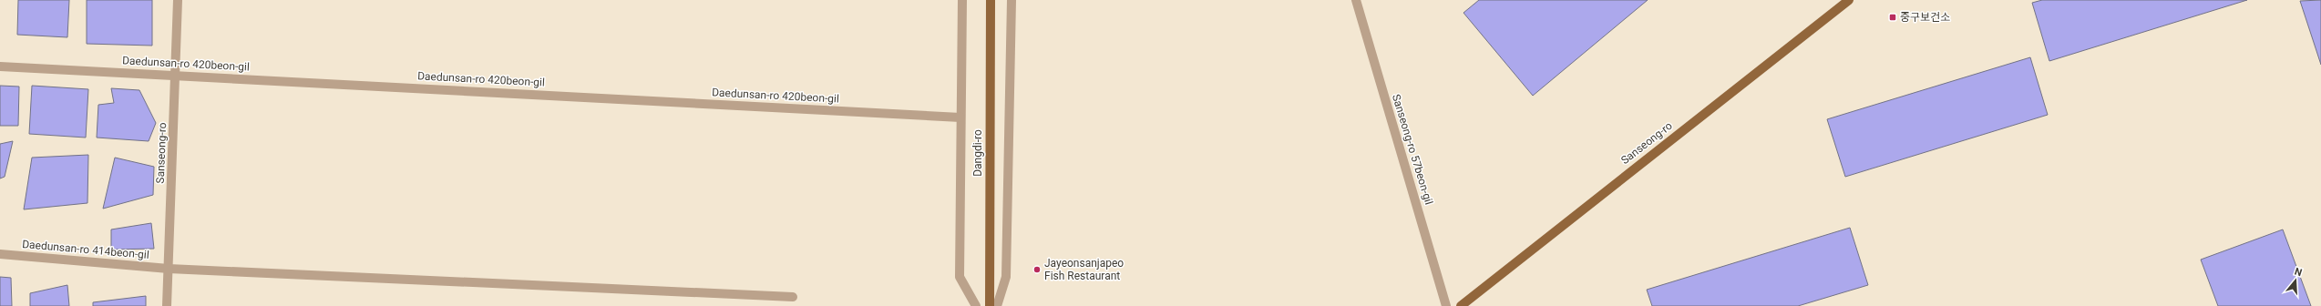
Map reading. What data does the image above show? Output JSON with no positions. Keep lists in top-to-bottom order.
{
  "streets": {
    "main road": ["Sanseong-ro", "Dangdi-ro"],
    "street": ["Daedunsan-ro 420beon-gil", "Sanseong-ro 57beon-gil", "Daedunsan-ro 414beon-gil"]
  },
  "crossings": [
    ["Daedunsan-ro 420beon-gil", "Sanseong-ro"],
    ["Sanseong-ro", "Daedunsan-ro 414beon-gil"]
  ],
  "places": {
    "transit": ["중구보건소"],
    "other": ["Jayeonsanjapeo Fish Restaurant"]
  },
  "north": "top"
}
